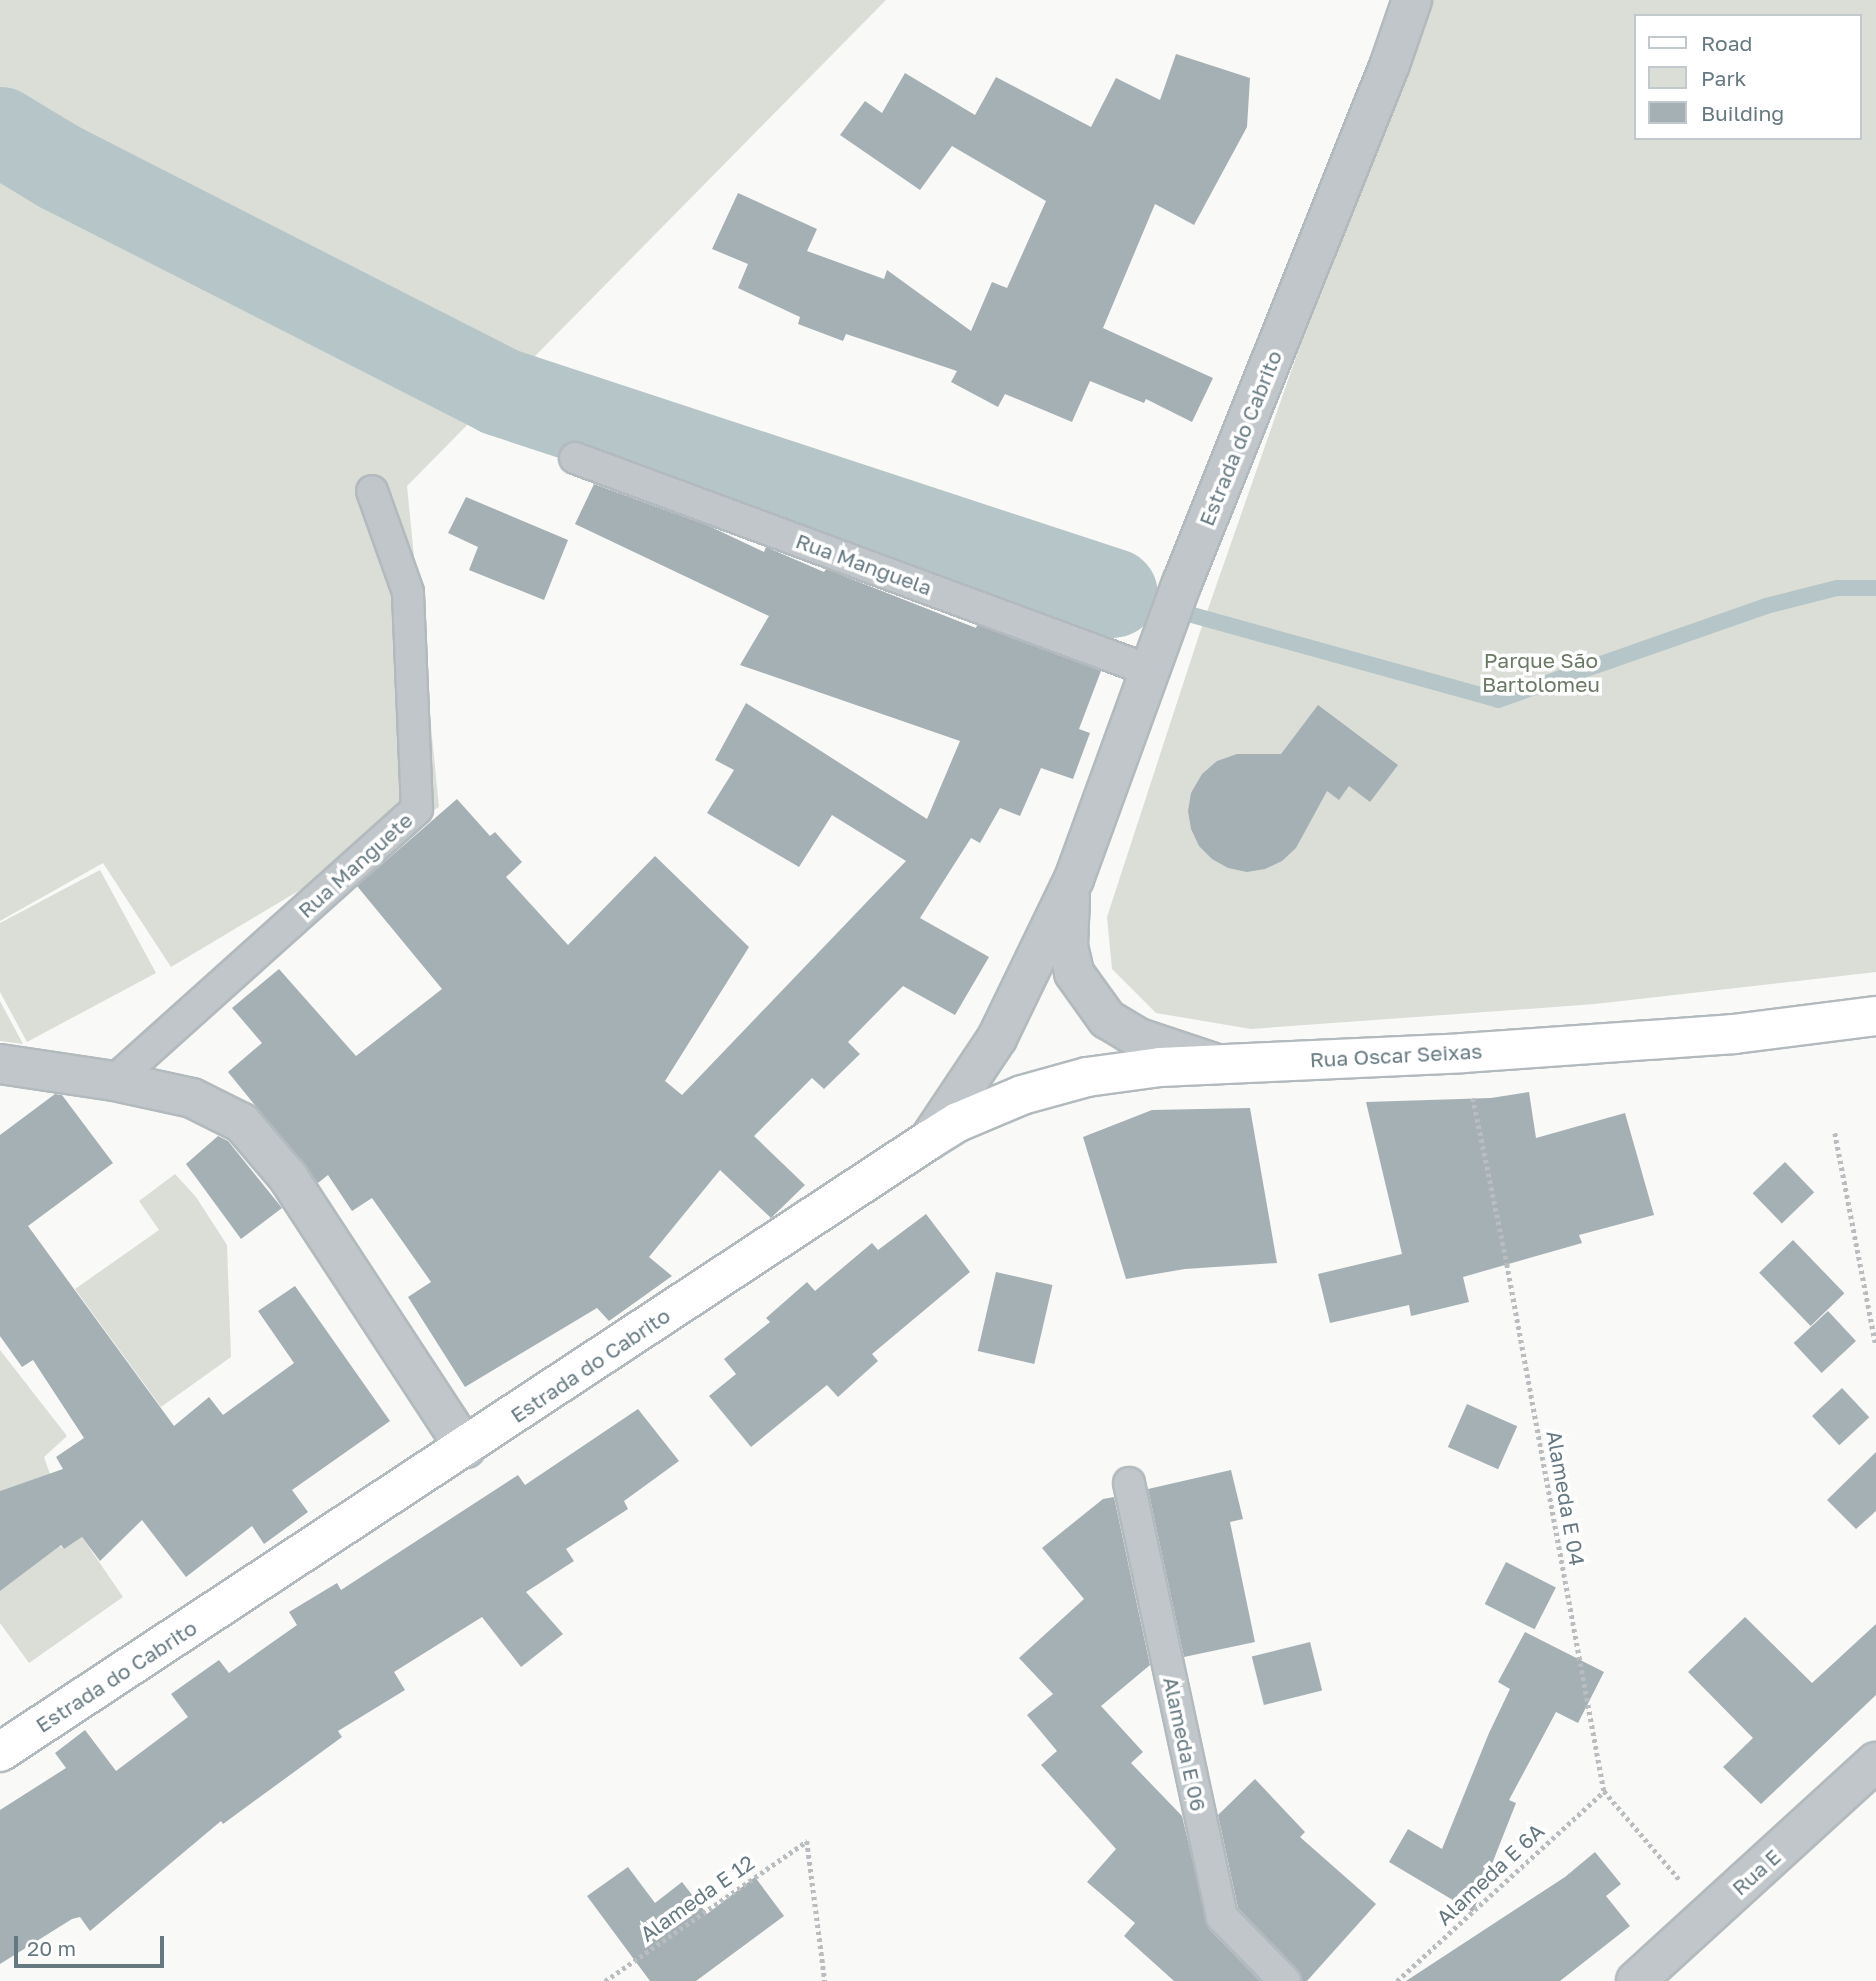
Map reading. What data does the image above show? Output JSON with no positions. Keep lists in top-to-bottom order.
{
  "streets": {
    "main road": ["Estrada do Cabrito", "Rua Oscar Seixas"],
    "street": ["Rua E"],
    "lane": ["Rua Manguela", "Rua Manguete", "Alameda E 06"],
    "path": ["Alameda E 04", "Alameda E 6A", "Alameda E 12"]
  },
  "crossings": [
    ["Estrada do Cabrito", "Rua Manguela"],
    ["Estrada do Cabrito", "Rua Oscar Seixas"],
    ["Rua Oscar Seixas", "Alameda E 04"],
    ["Alameda E 04", "Rua E"],
    ["Alameda E 04", "Alameda E 6A"]
  ],
  "parks": ["Parque São Bartolomeu"],
  "legend": ["Road", "Park", "Building"],
  "scale_bar": "20 m"
}
